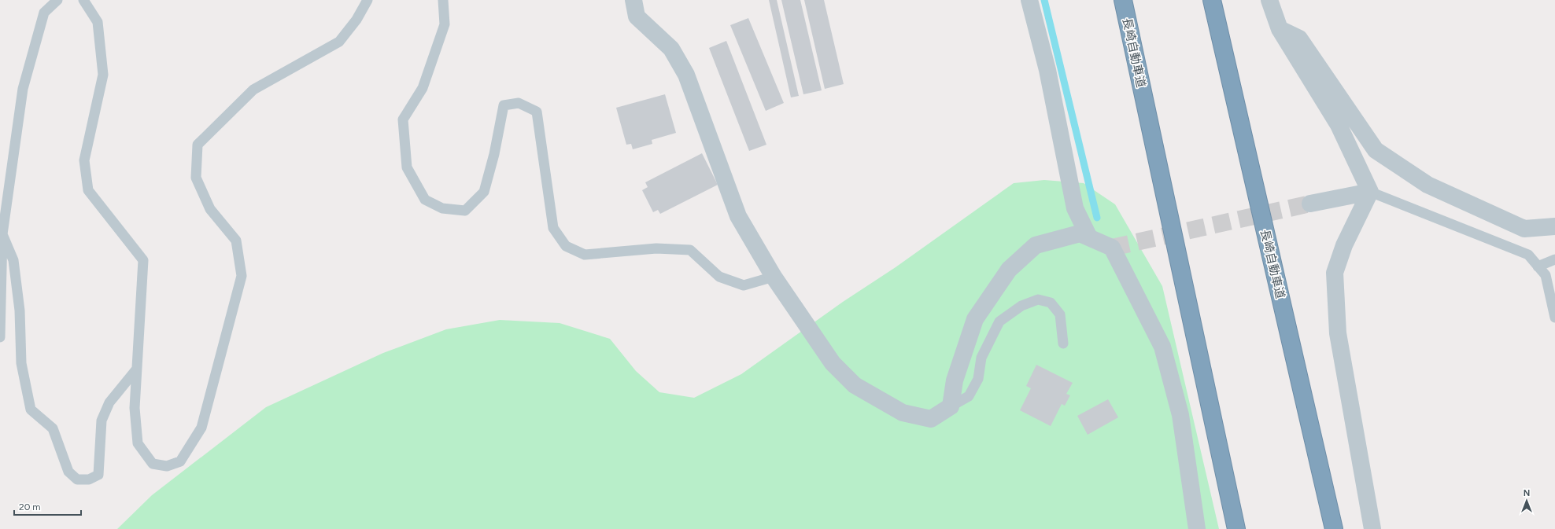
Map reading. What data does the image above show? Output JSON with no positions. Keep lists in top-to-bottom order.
{
  "streets": {
    "highway": ["長崎自動車道"]
  },
  "scale_bar": "20 m",
  "north": "top"
}
